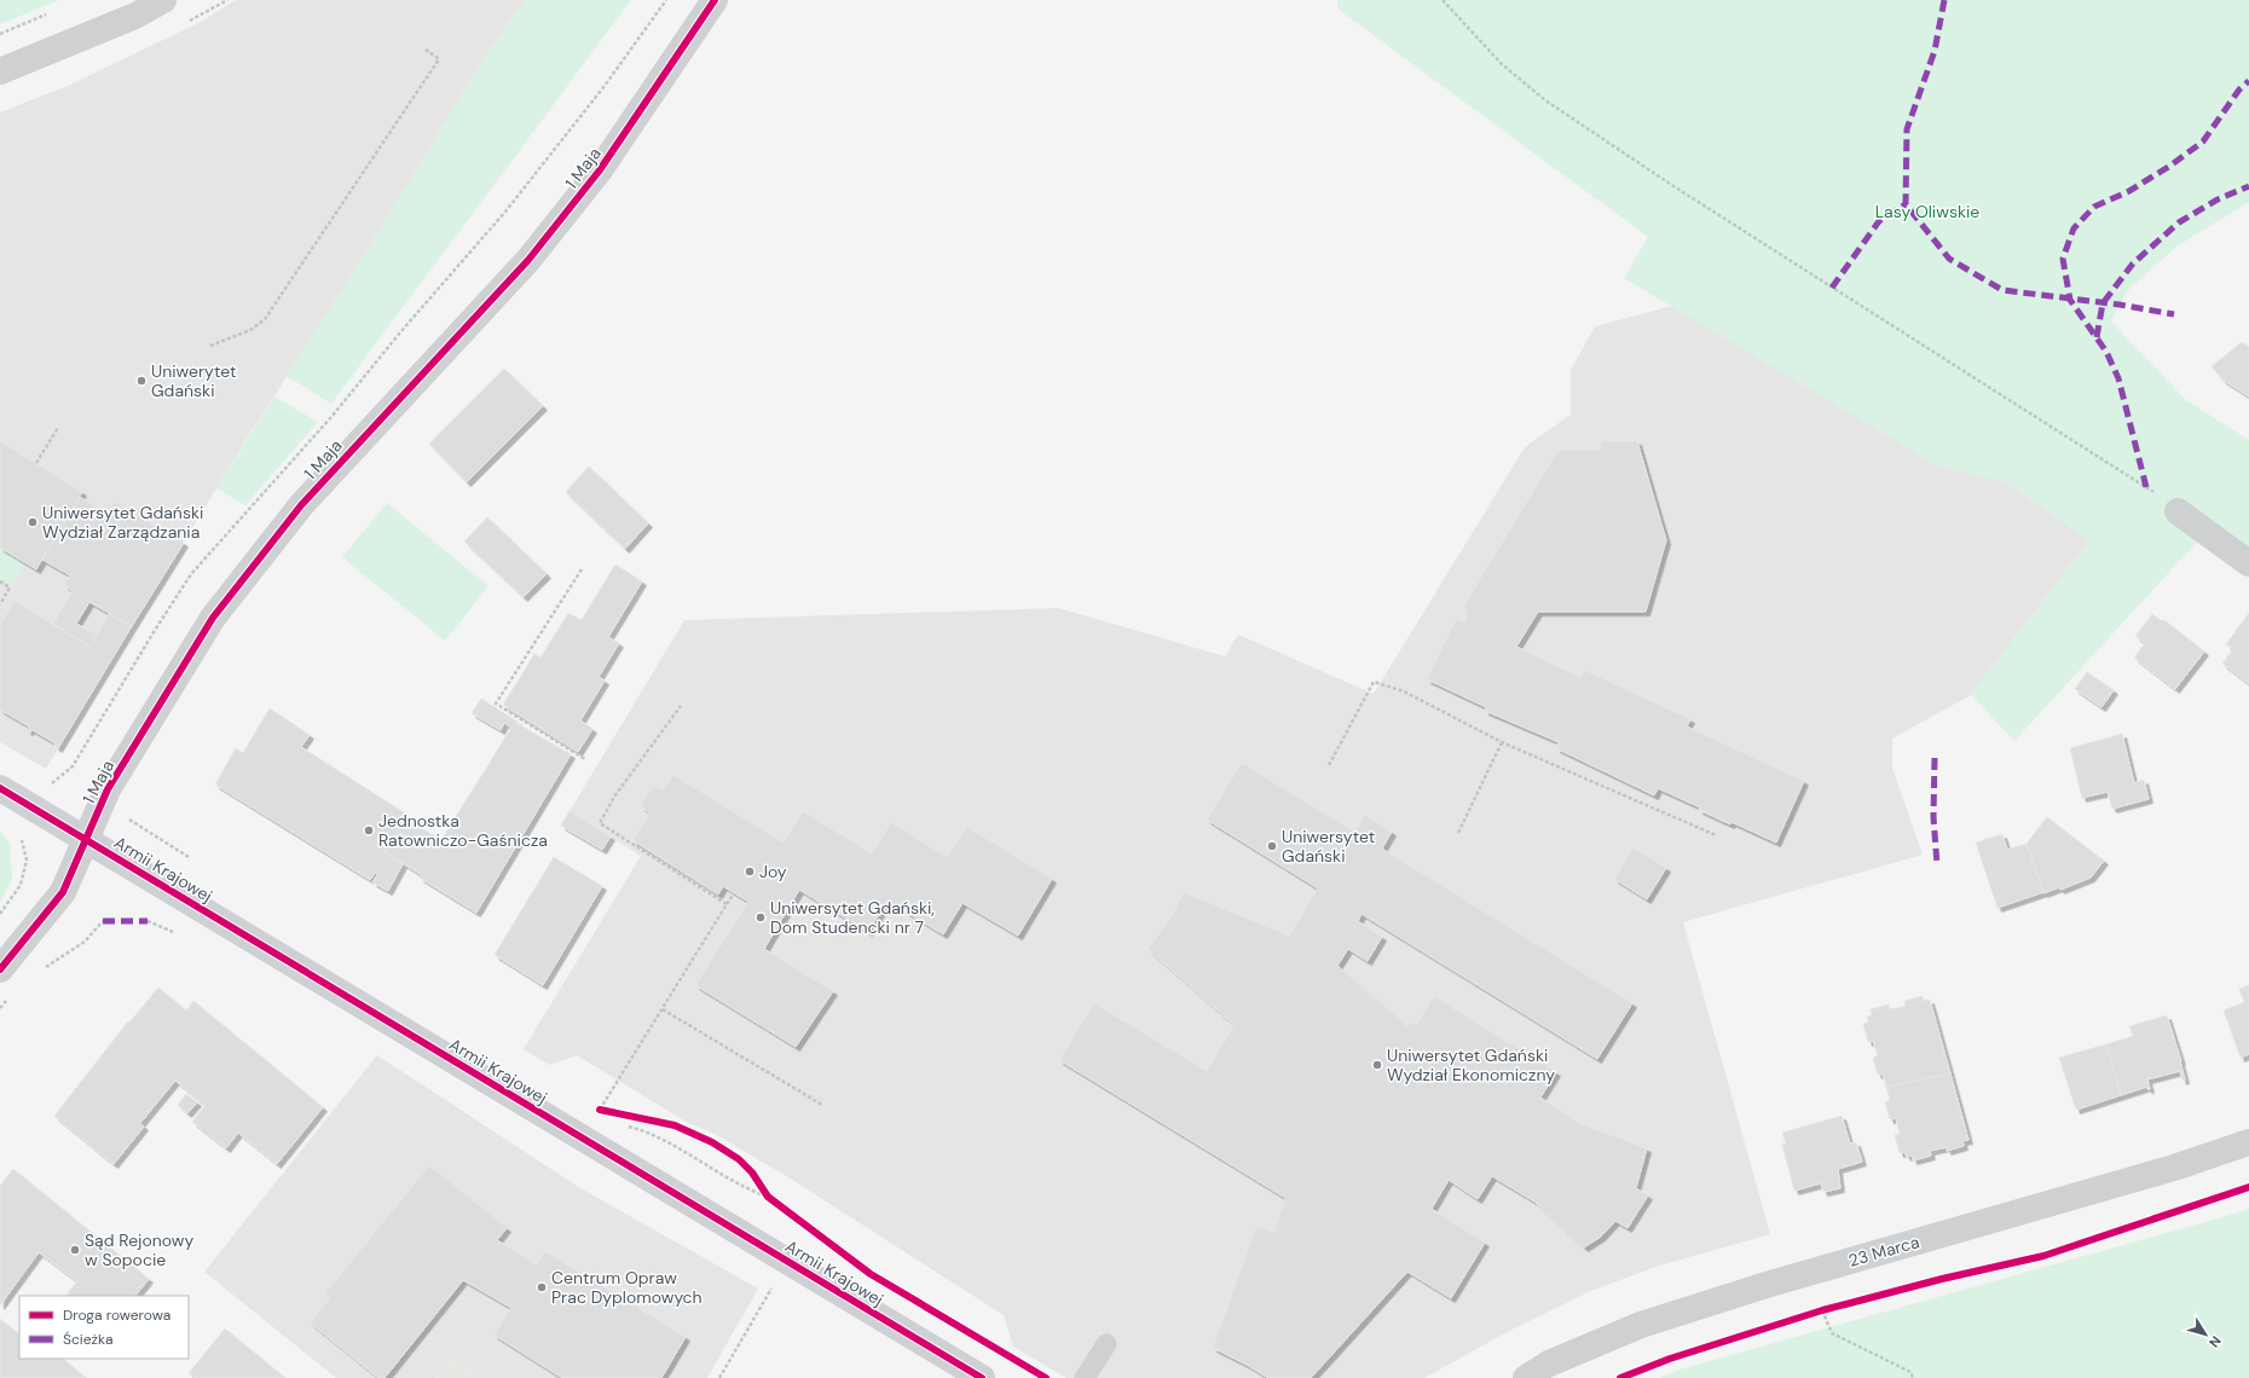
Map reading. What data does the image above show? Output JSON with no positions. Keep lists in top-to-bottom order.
{
  "streets": {
    "street": ["1 Maja", "Armii Krajowej", "23 Marca"]
  },
  "crossings": [
    ["1 Maja", "Armii Krajowej"]
  ],
  "parks": ["Lasy Oliwskie"],
  "places": [
    "Uniwerytet Gdański",
    "Uniwersytet Gdański Wydział Zarządzania",
    "Jednostka Ratowniczo-Gaśnicza",
    "Uniwersytet Gdański",
    "Joy",
    "Uniwersytet Gdański, Dom Studencki nr 7",
    "Uniwersytet Gdański Wydział Ekonomiczny",
    "Sąd Rejonowy w Sopocie",
    "Centrum Opraw Prac Dyplomowych"
  ],
  "legend": ["Droga rowerowa", "Ścieżka"],
  "north": "bottom right"
}
